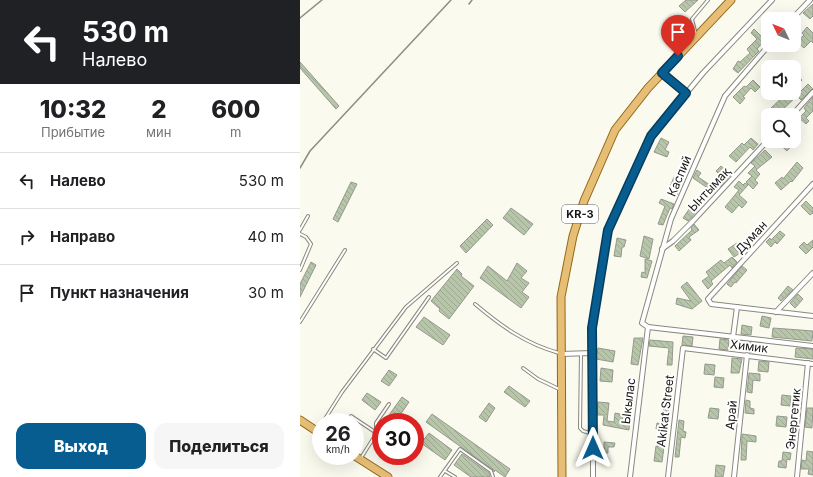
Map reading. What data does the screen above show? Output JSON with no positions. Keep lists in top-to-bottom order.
{
  "streets": {
    "main road": ["KR-3"],
    "street": [
      "Каспий",
      "Ынтымақ",
      "Думан",
      "Химик",
      "Ыкылас",
      "Akikat Street",
      "Арай",
      "Энергетик"
    ]
  },
  "crossings": [
    ["Каспий", "Ынтымақ"],
    ["Каспий", "Ыкылас"],
    ["Химик", "Akikat Street"],
    ["Химик", "Арай"],
    ["Химик", "Энергетик"]
  ],
  "north": "top left",
  "page": {
    "turn": ["530 m", "Налево"],
    "eta": [
      "10:32",
      "Прибытие",
      "2",
      "мин",
      "600",
      "m"
    ],
    "list": [
      {
        "name": "Налево",
        "value": "530 m"
      },
      {
        "name": "Направо",
        "value": "40 m"
      },
      {
        "name": "Пункт назначения",
        "value": "30 m"
      }
    ],
    "speed": "26 km/h",
    "limit": "30",
    "buttons": ["Выход", "Поделиться"]
  }
}
